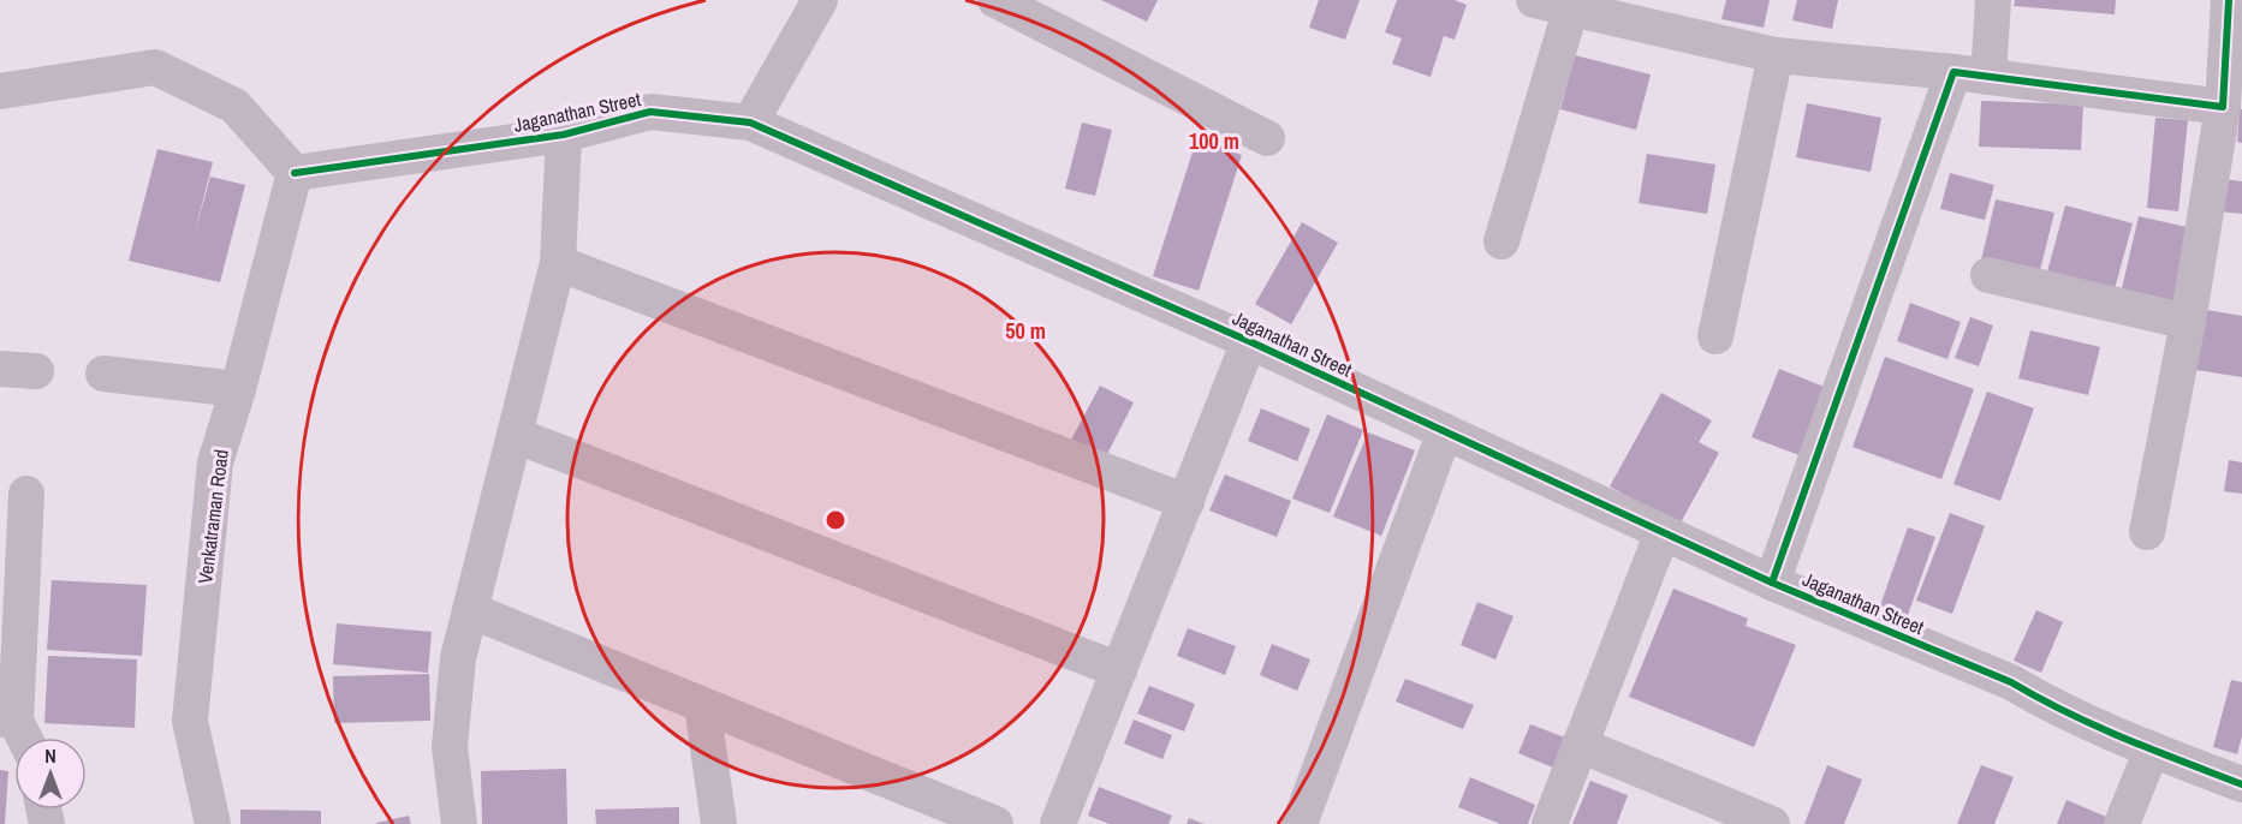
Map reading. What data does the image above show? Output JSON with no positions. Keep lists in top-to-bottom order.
{
  "streets": {
    "street": ["Jaganathan Street", "Venkatraman Road"]
  },
  "crossings": [
    ["Jaganathan Street", "Venkatraman Road"]
  ],
  "north": "top",
  "rings": ["100 m", "50 m"]
}
